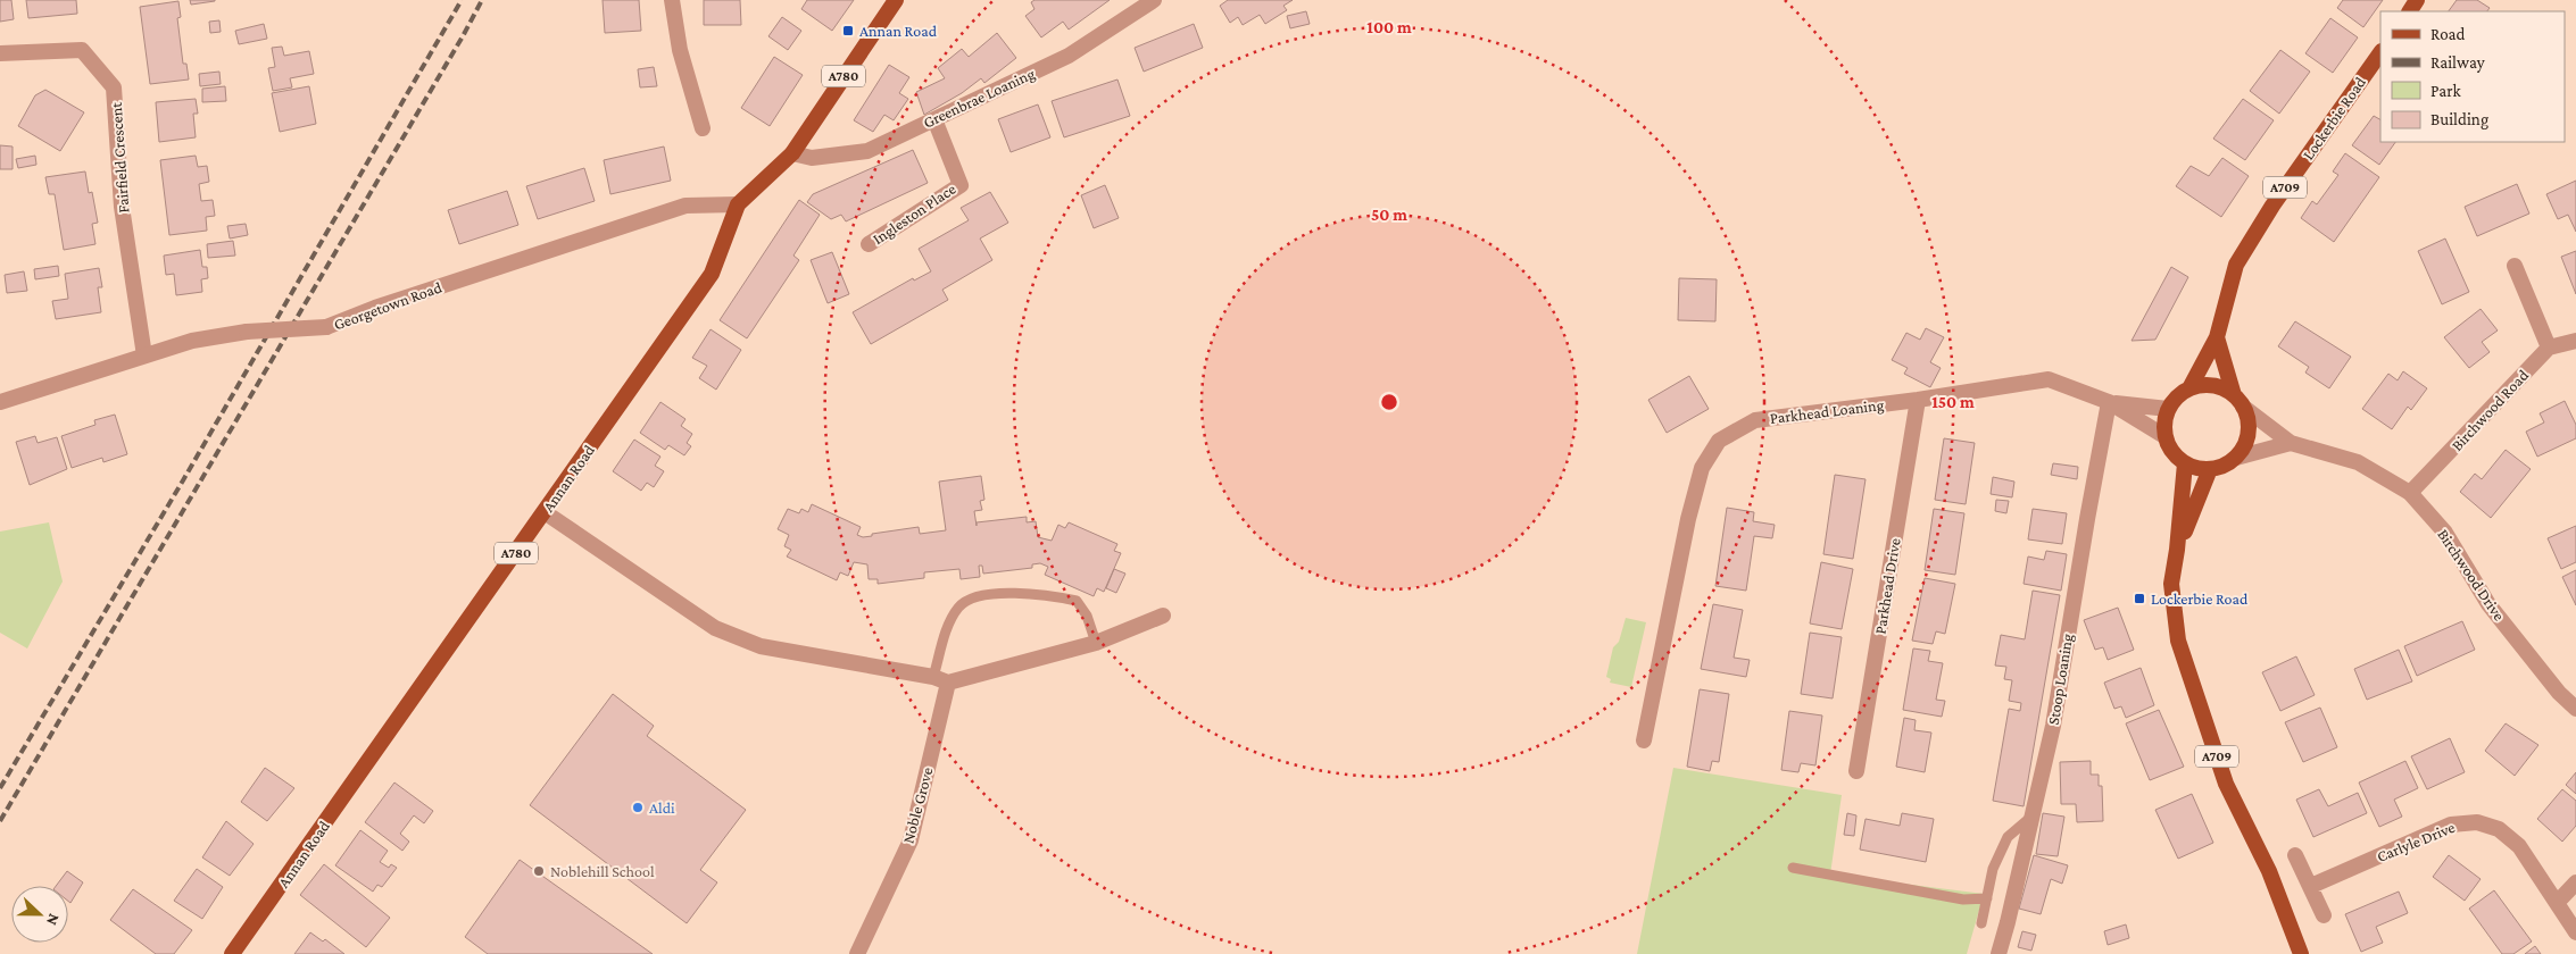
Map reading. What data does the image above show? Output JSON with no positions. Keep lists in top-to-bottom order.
{
  "streets": {
    "main road": [
      "A780",
      "Lockerbie Road",
      "A709",
      "Annan Road"
    ],
    "street": [
      "Greenbrae Loaning",
      "Fairfield Crescent",
      "Ingleston Place",
      "Georgetown Road",
      "Birchwood Road",
      "Parkhead Loaning",
      "Birchwood Drive",
      "Parkhead Drive",
      "Stoop Loaning",
      "Noble Grove",
      "Carlyle Drive"
    ]
  },
  "crossings": [
    ["Greenbrae Loaning", "Ingleston Place"],
    ["Greenbrae Loaning", "Annan Road"],
    ["Lockerbie Road", "A709"],
    ["Lockerbie Road", "Parkhead Loaning"],
    ["Fairfield Crescent", "Georgetown Road"],
    ["A709", "Parkhead Loaning"],
    ["Georgetown Road", "Annan Road"],
    ["Birchwood Road", "Birchwood Drive"],
    ["Parkhead Loaning", "Parkhead Drive"],
    ["Parkhead Loaning", "Stoop Loaning"]
  ],
  "places": {
    "transit": ["Annan Road", "Lockerbie Road"],
    "other": ["Aldi", "Noblehill School"]
  },
  "legend": [
    "Road",
    "Railway",
    "Park",
    "Building"
  ],
  "north": "right",
  "rings": ["100 m", "50 m", "150 m"]
}
